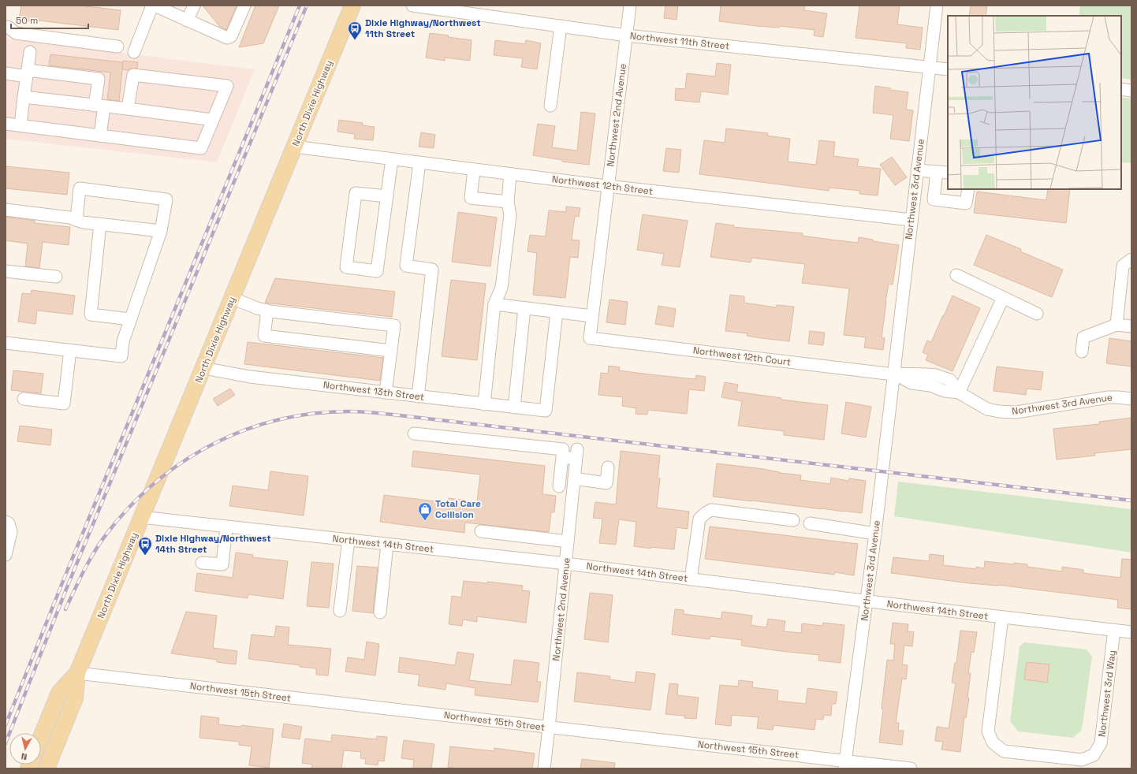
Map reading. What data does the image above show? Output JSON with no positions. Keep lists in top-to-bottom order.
{
  "streets": {
    "main road": ["North Dixie Highway"],
    "street": [
      "Northwest 11th Street",
      "Northwest 2nd Avenue",
      "Northwest 12th Street",
      "Northwest 3rd Avenue",
      "Northwest 12th Court",
      "Northwest 13th Street",
      "Northwest 14th Street",
      "Northwest 15th Street",
      "Northwest 3rd Way"
    ]
  },
  "crossings": [
    ["Northwest 11th Street", "Northwest 2nd Avenue"],
    ["Northwest 11th Street", "Northwest 3rd Avenue"],
    ["North Dixie Highway", "Northwest 12th Street"],
    ["North Dixie Highway", "Northwest 13th Street"],
    ["North Dixie Highway", "Northwest 14th Street"],
    ["North Dixie Highway", "Northwest 15th Street"],
    ["Northwest 2nd Avenue", "Northwest 12th Street"],
    ["Northwest 2nd Avenue", "Northwest 12th Court"],
    ["Northwest 2nd Avenue", "Northwest 14th Street"],
    ["Northwest 2nd Avenue", "Northwest 15th Street"],
    ["Northwest 12th Street", "Northwest 3rd Avenue"],
    ["Northwest 3rd Avenue", "Northwest 12th Court"],
    ["Northwest 3rd Avenue", "Northwest 14th Street"],
    ["Northwest 3rd Avenue", "Northwest 15th Street"],
    ["Northwest 14th Street", "Northwest 3rd Way"]
  ],
  "places": {
    "bus stop": ["Dixie Highway/Northwest 11th Street", "Dixie Highway/Northwest 14th Street"],
    "shop": ["Total Care Collision"]
  },
  "scale_bar": "50 m",
  "north": "bottom"
}
